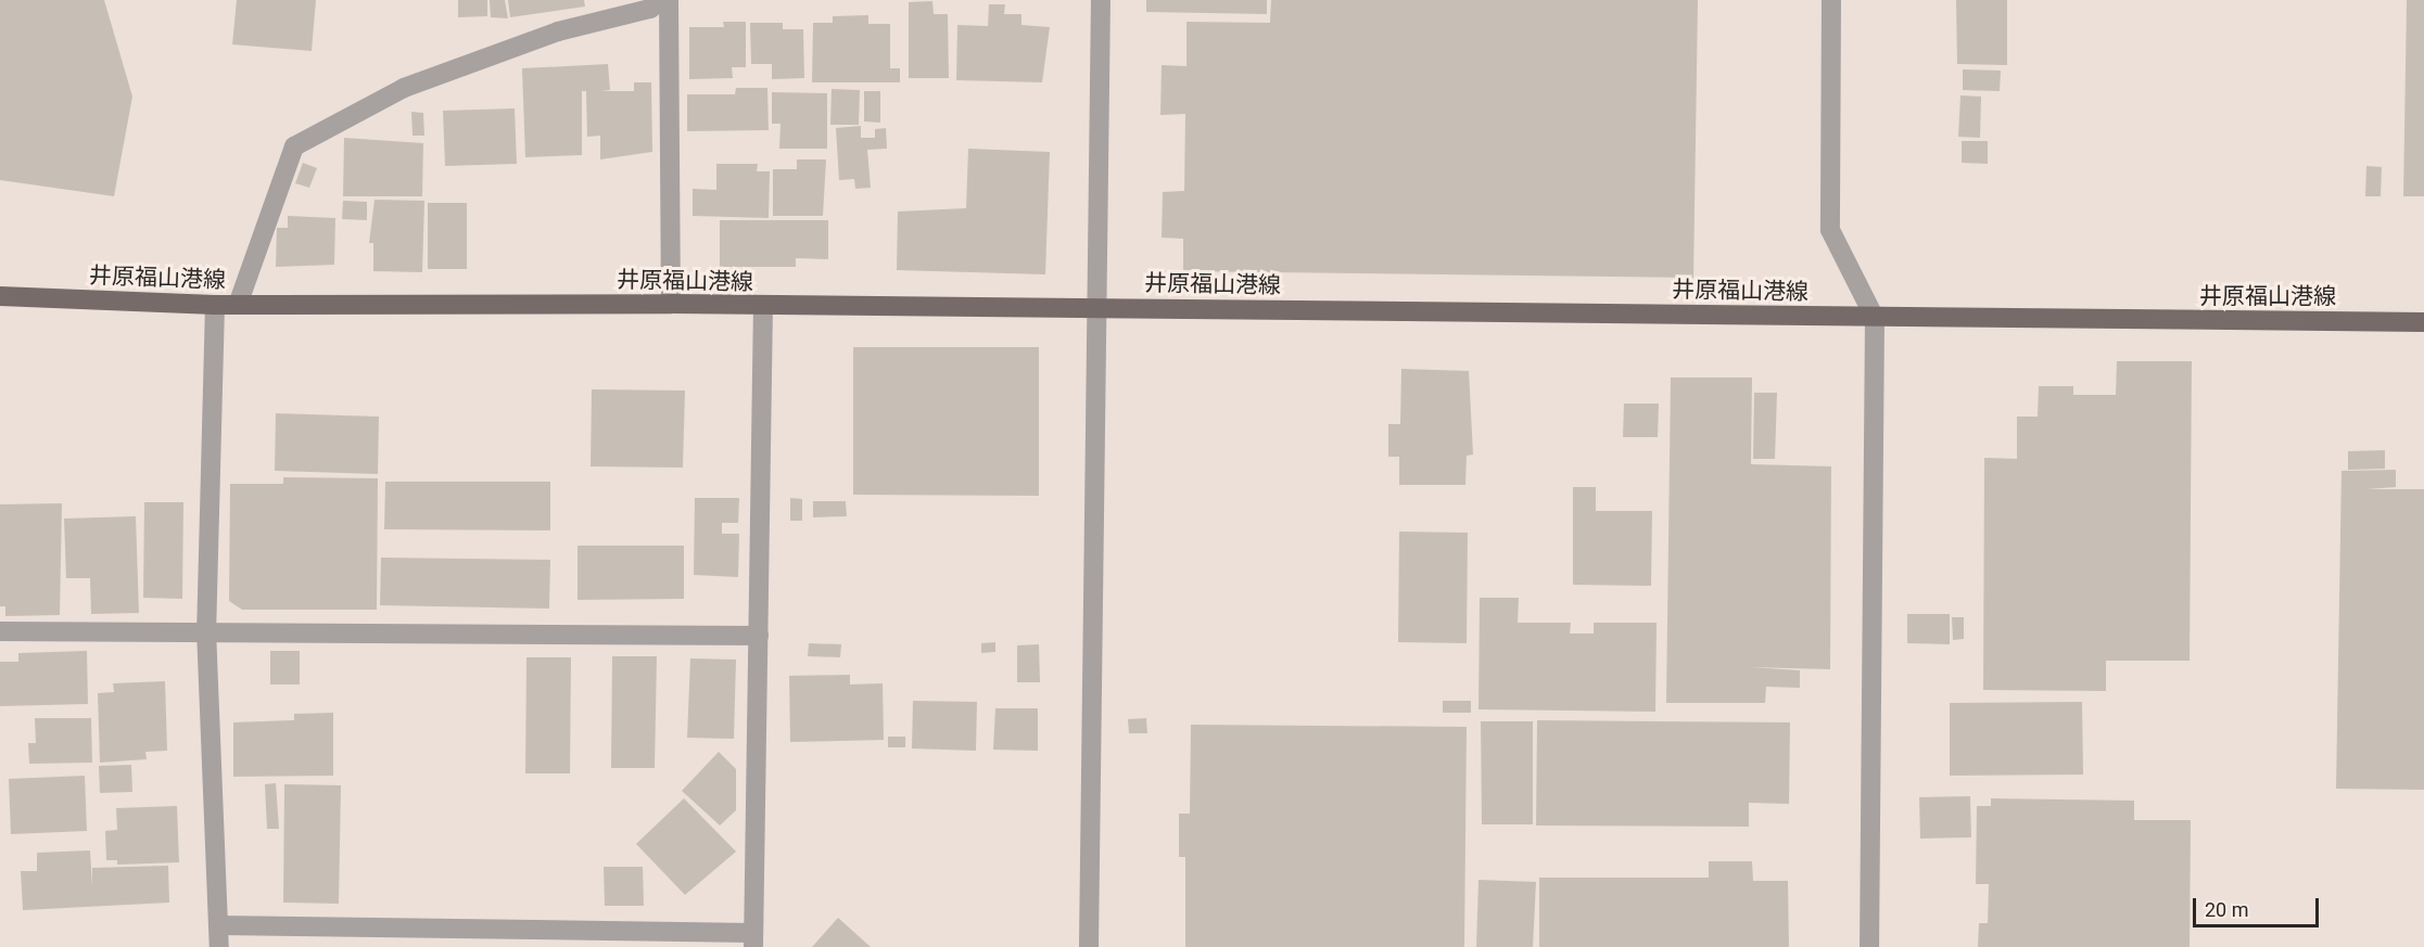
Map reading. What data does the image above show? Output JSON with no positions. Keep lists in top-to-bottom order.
{
  "streets": {
    "main road": ["井原福山港線"]
  },
  "scale_bar": "20 m"
}
